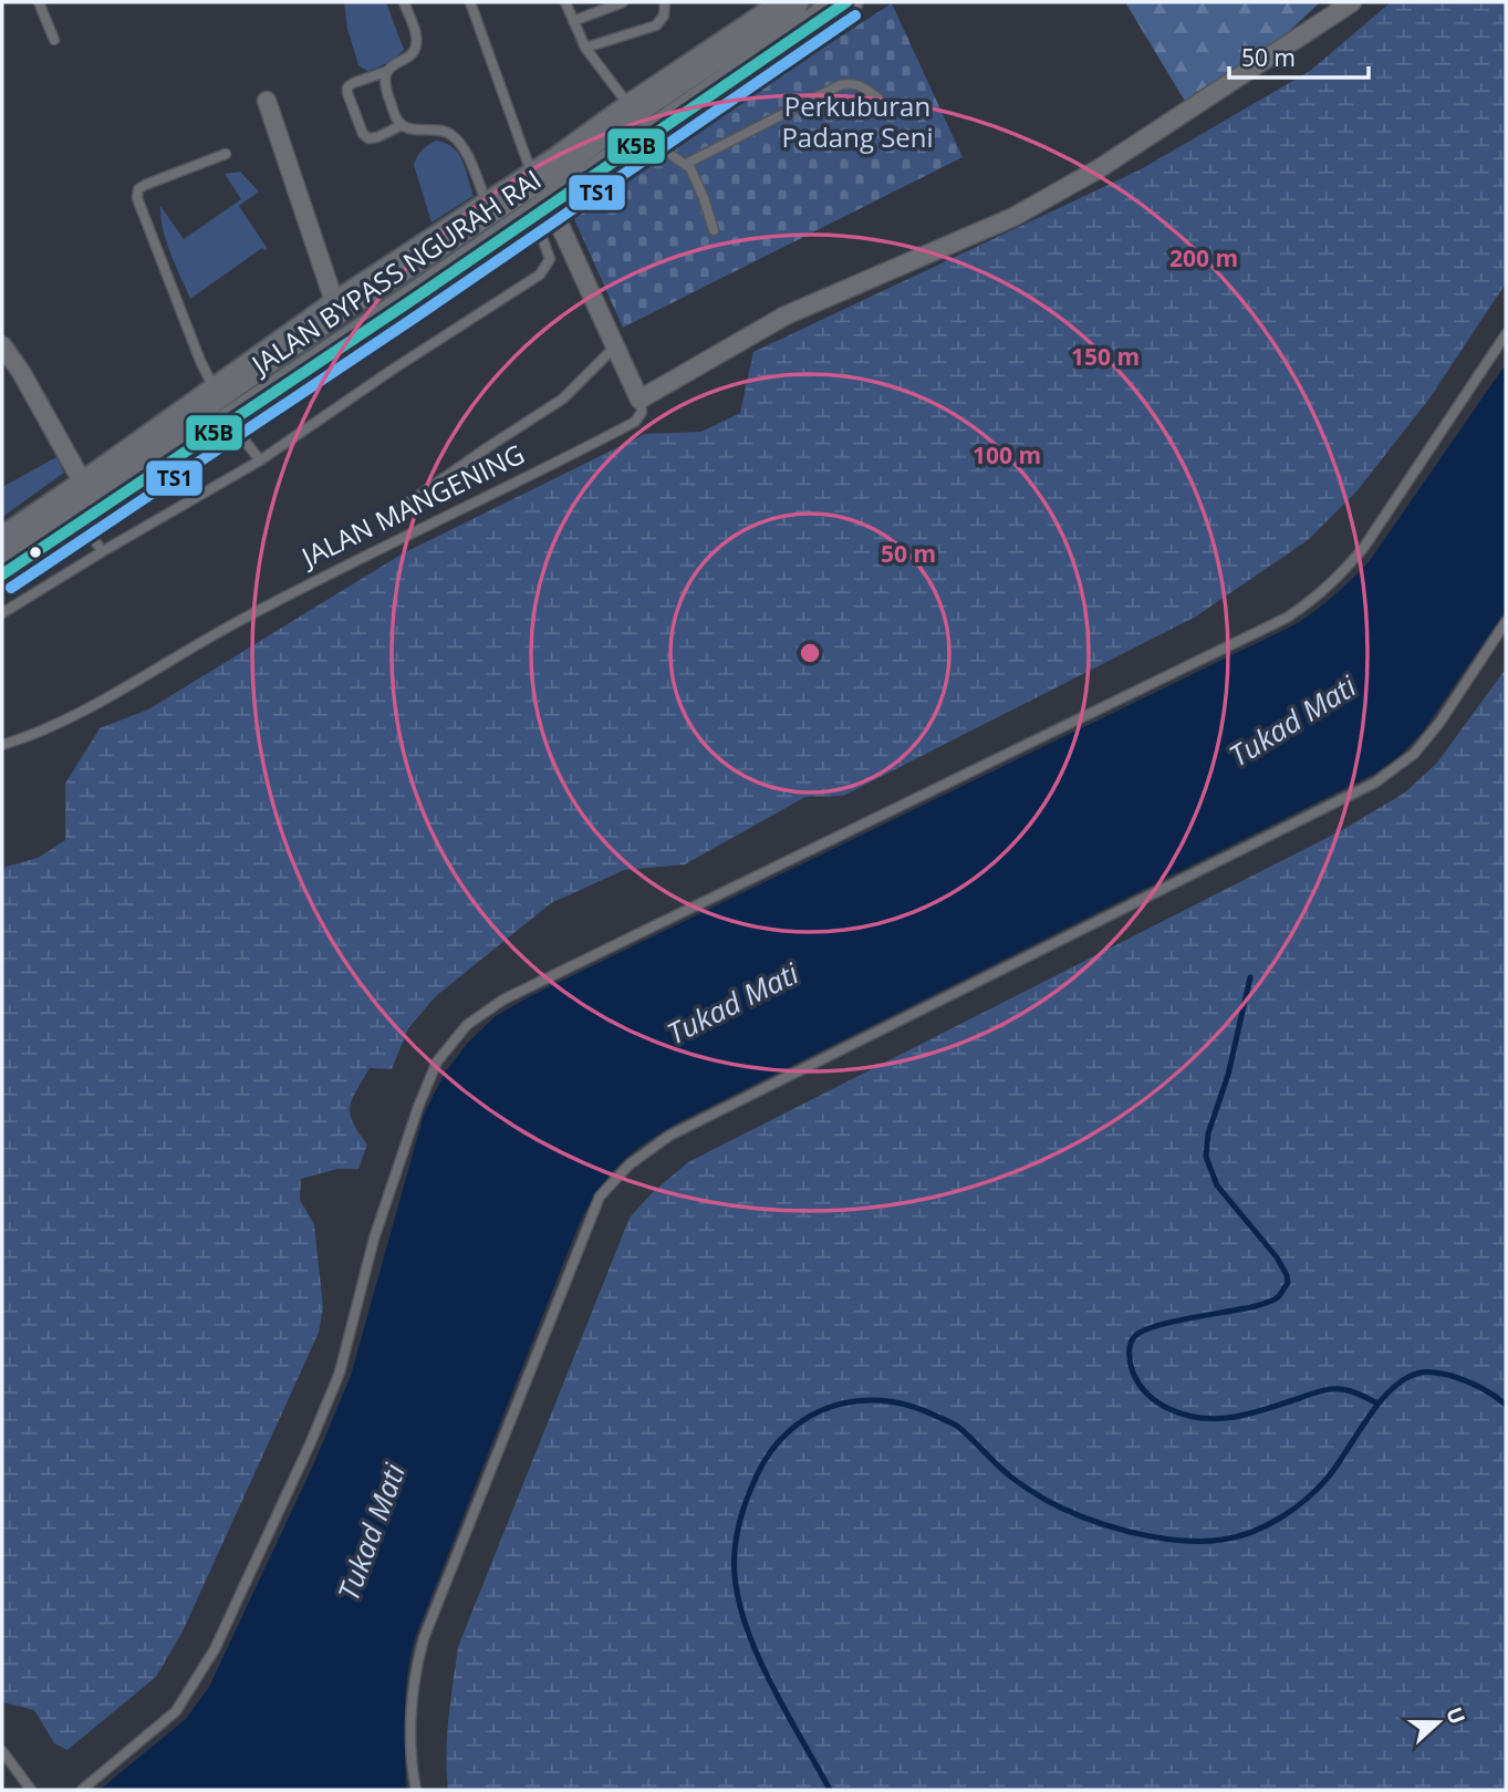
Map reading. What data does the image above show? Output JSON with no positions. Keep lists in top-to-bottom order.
{
  "streets": {
    "highway": ["JALAN BYPASS NGURAH RAI"],
    "lane": ["JALAN MANGENING"]
  },
  "water": ["Tukad Mati"],
  "parks": ["Perkuburan Padang Seni"],
  "lines": ["transit line K5B", "transit line TS1"],
  "scale_bar": "50 m",
  "north": "right",
  "rings": [
    "200 m",
    "150 m",
    "100 m",
    "50 m"
  ]
}
